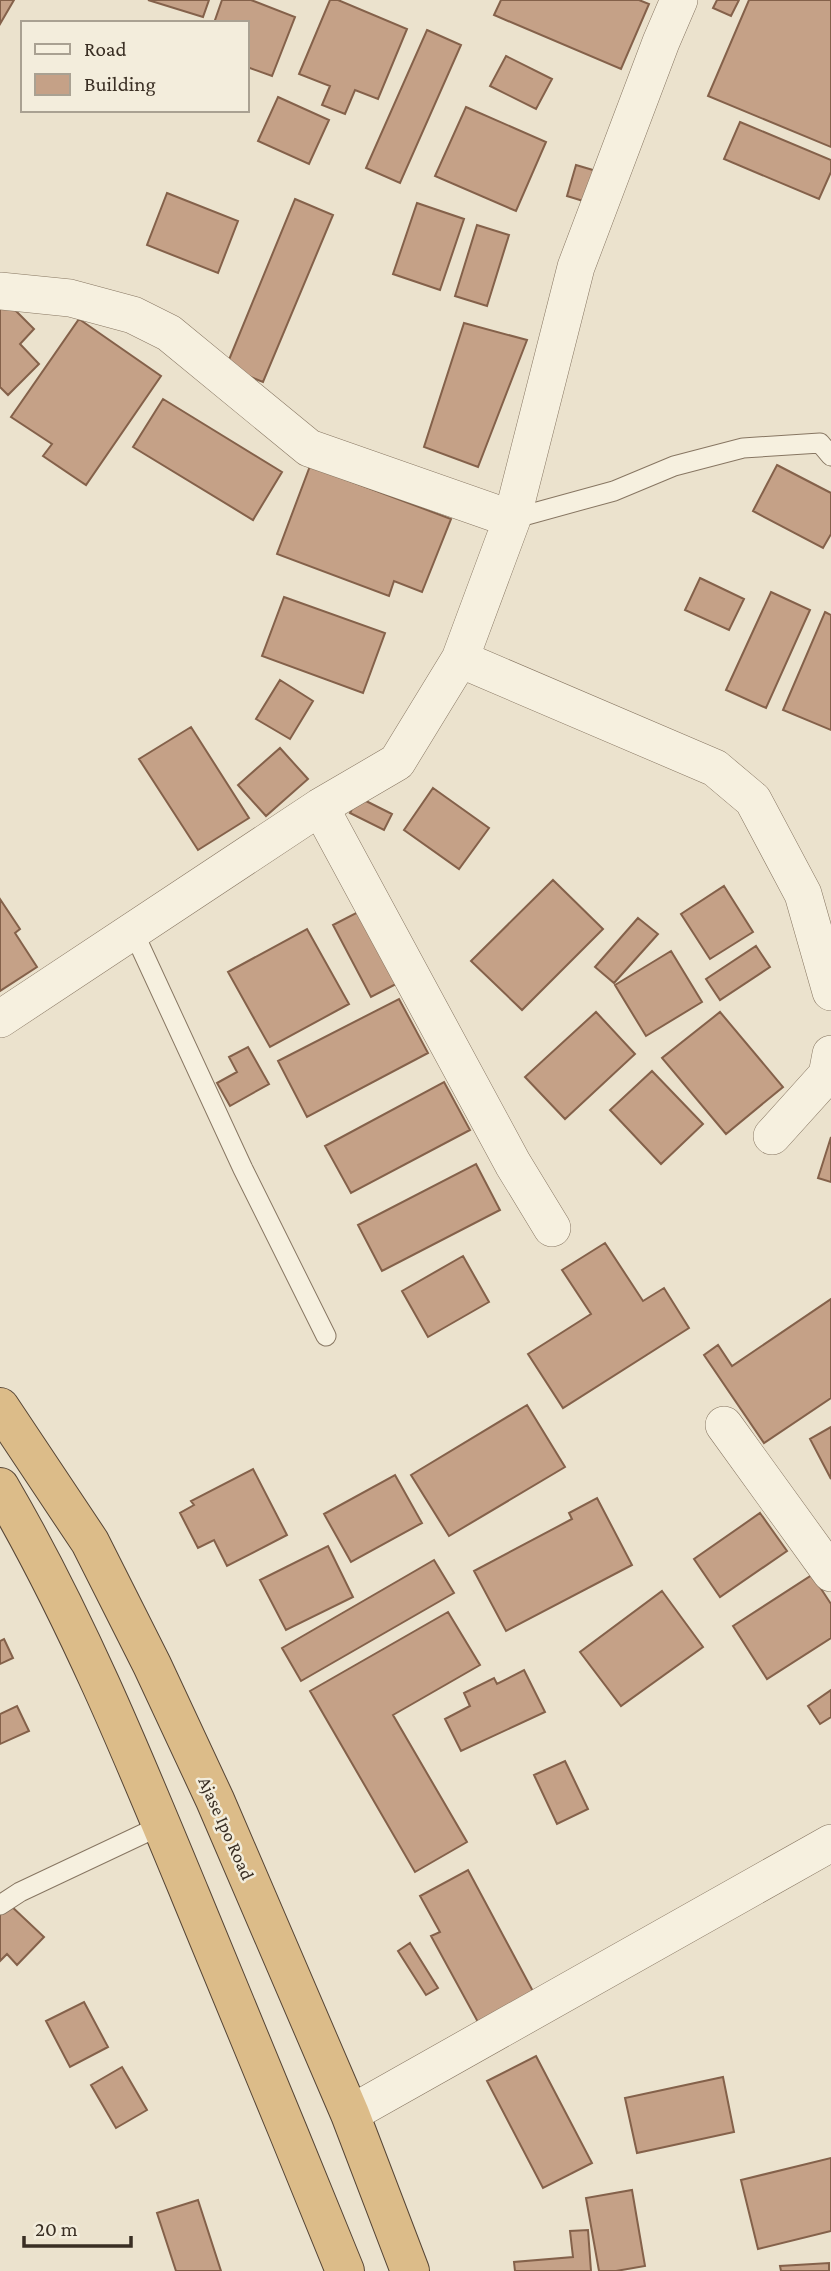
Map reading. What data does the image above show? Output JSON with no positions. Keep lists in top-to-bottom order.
{
  "streets": {
    "highway": ["Ajase Ipo Road"]
  },
  "legend": ["Road", "Building"],
  "scale_bar": "20 m"
}
